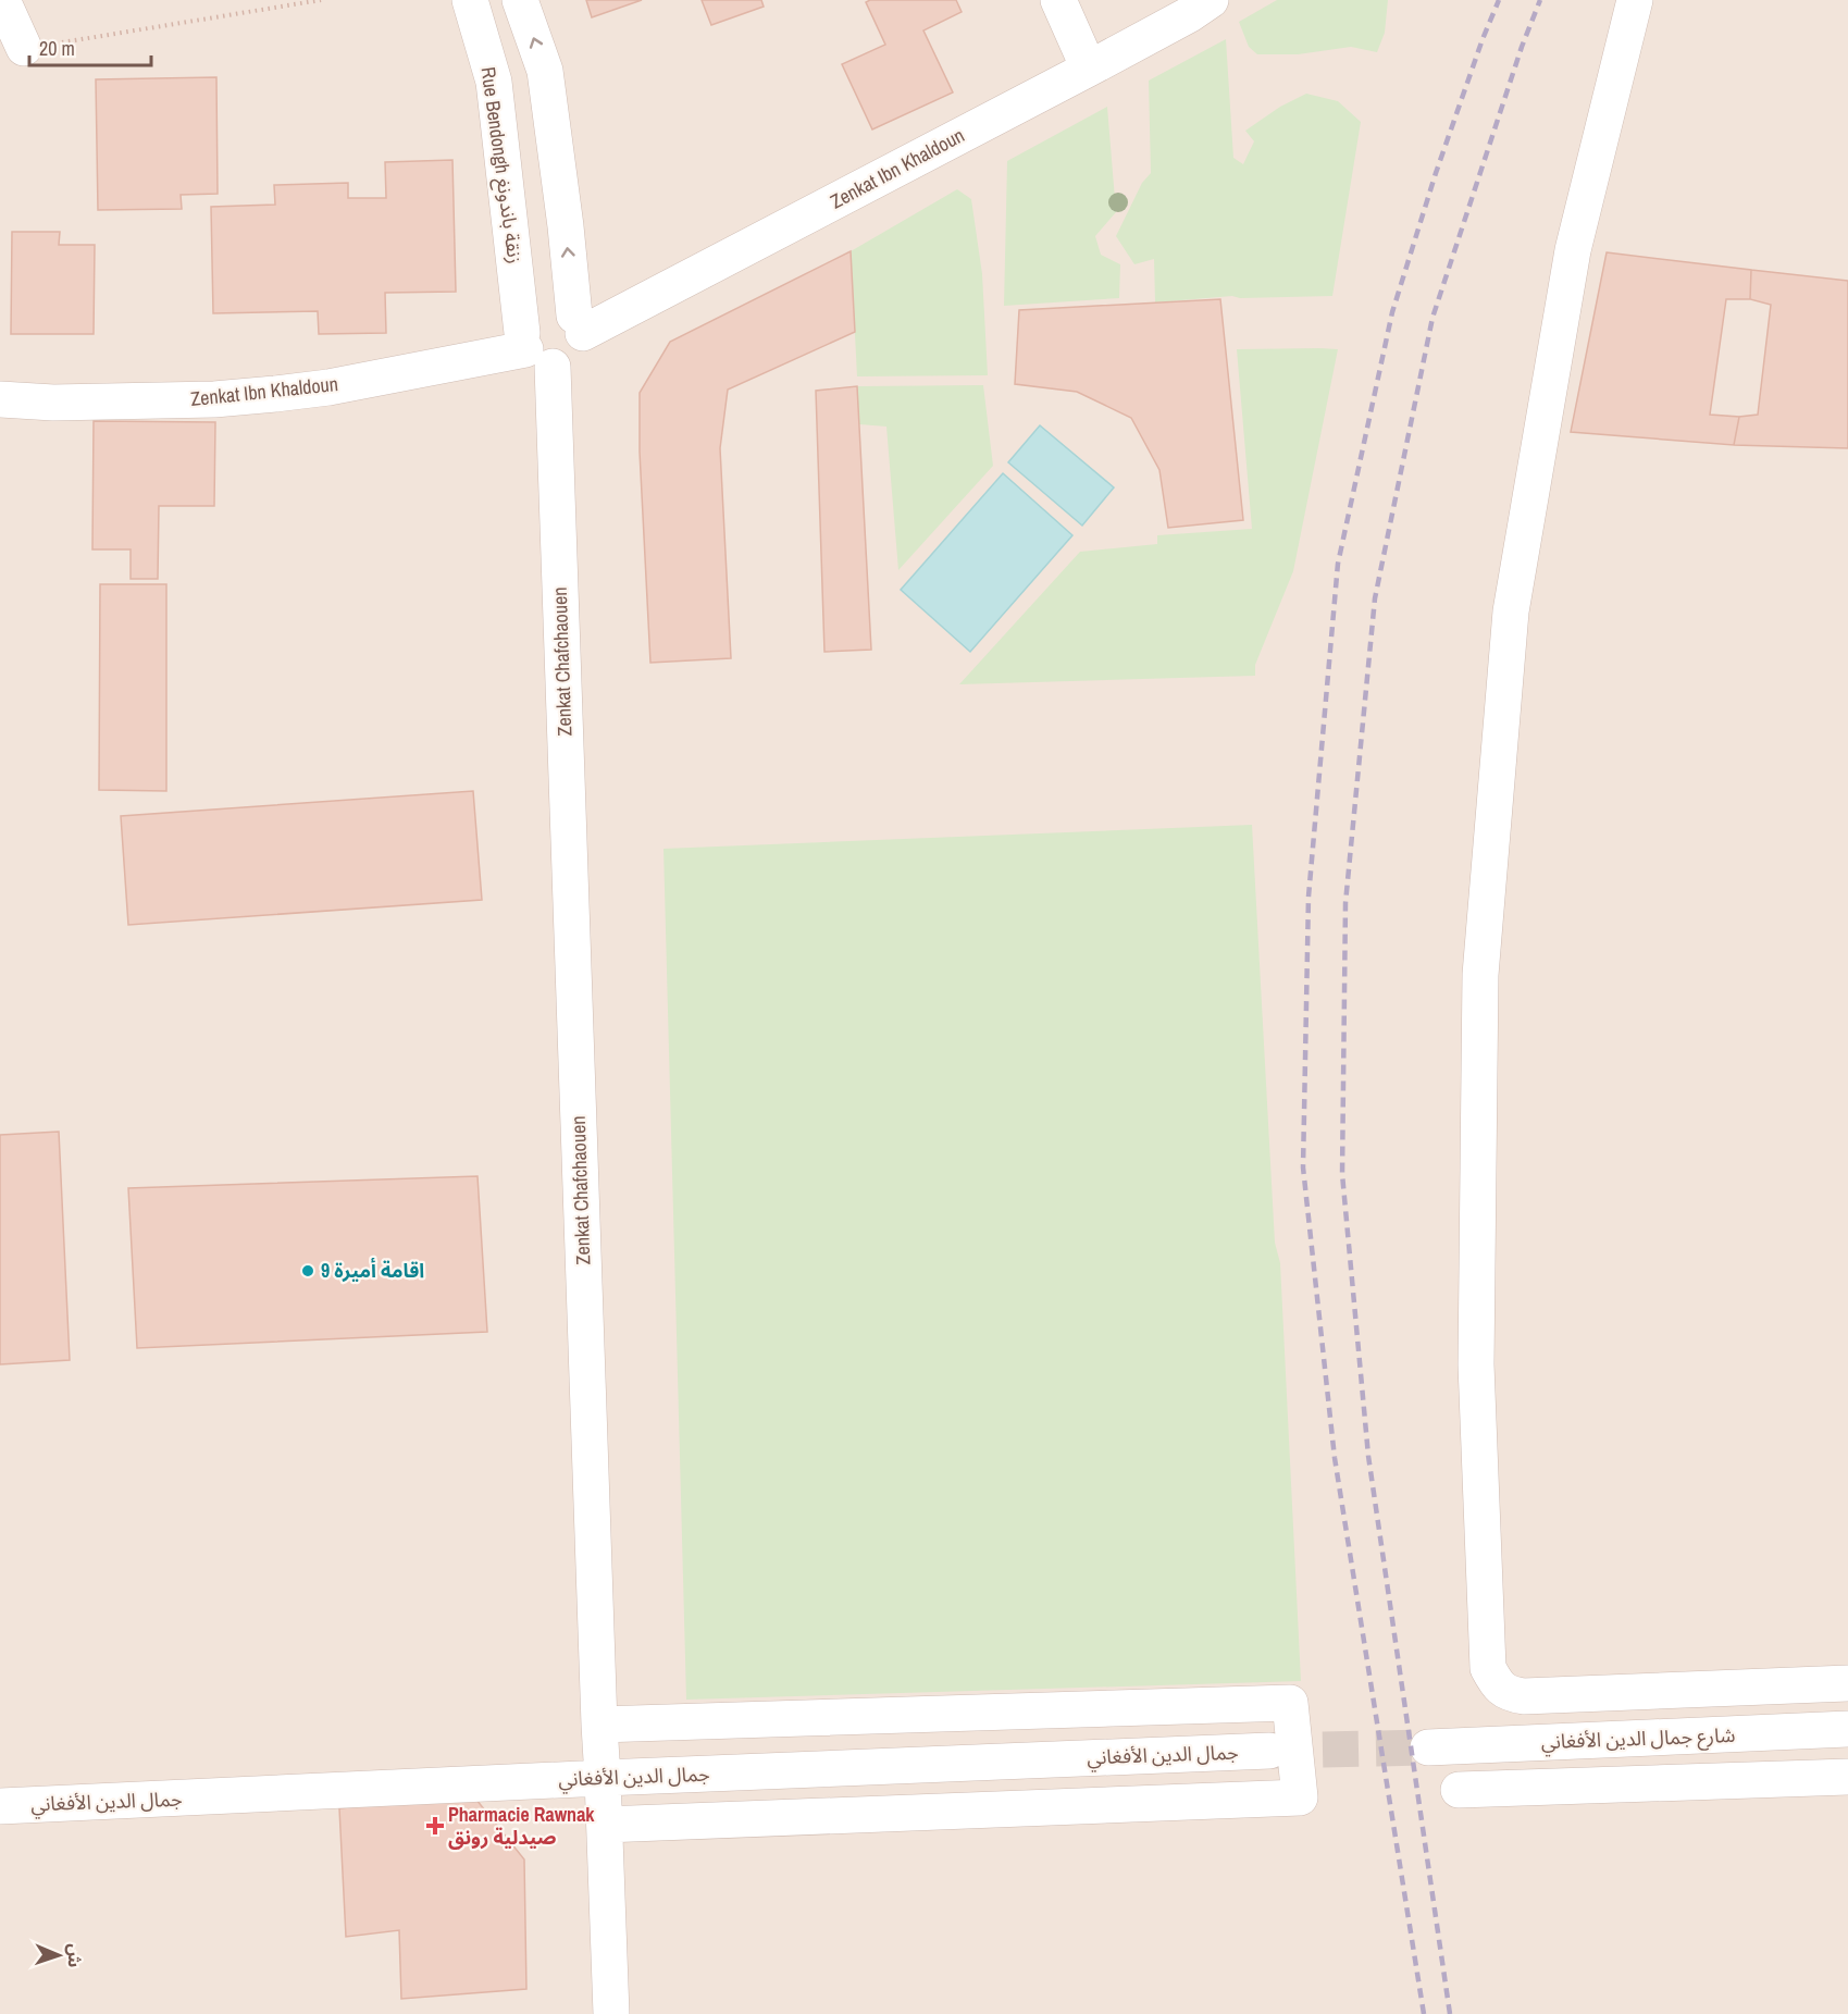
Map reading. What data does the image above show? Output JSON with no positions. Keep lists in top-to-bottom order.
{
  "streets": {
    "street": [
      "Rue Bendongh زنقة باندونغ",
      "Zenkat Ibn Khaldoun",
      "Zenkat Chafchaouen",
      "شارع جمال الدين الأفغاني",
      "جمال الدين الأفغاني"
    ]
  },
  "crossings": [
    ["Rue Bendongh زنقة باندونغ", "Zenkat Ibn Khaldoun"],
    ["Rue Bendongh زنقة باندونغ", "Zenkat Chafchaouen"],
    ["Zenkat Ibn Khaldoun", "Zenkat Chafchaouen"],
    ["Zenkat Chafchaouen", "جمال الدين الأفغاني"]
  ],
  "places": {
    "other": ["اقامة أميرة 9"],
    "health": ["Pharmacie Rawnak صيدلية رونق"]
  },
  "scale_bar": "20 m",
  "north": "right"
}
